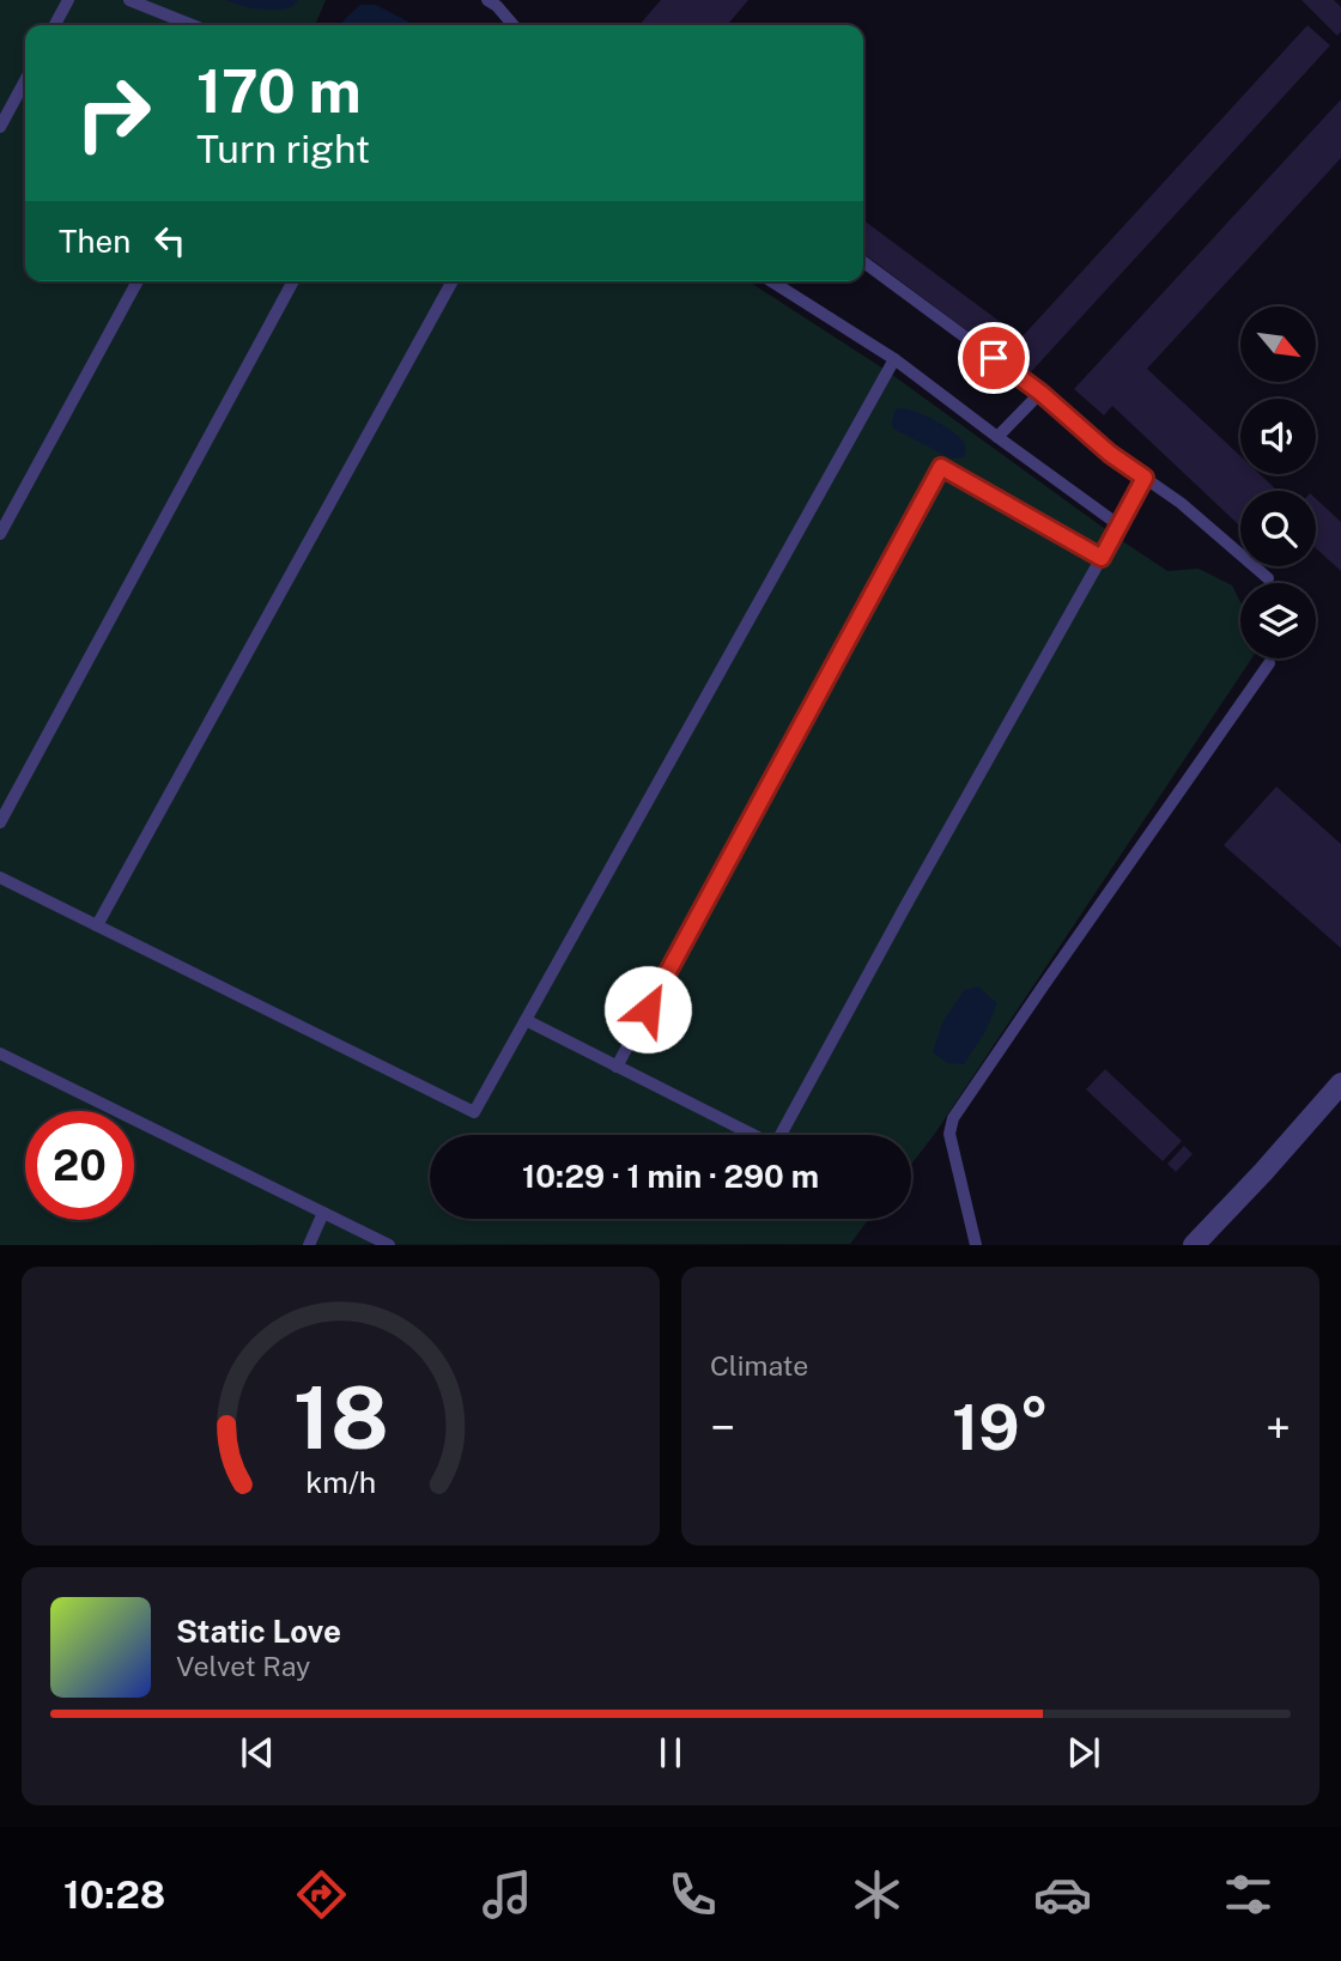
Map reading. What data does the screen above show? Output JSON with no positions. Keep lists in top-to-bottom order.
{
  "north": "bottom right",
  "page": {
    "turn": ["170 m", "Turn right"],
    "then": "Then",
    "limit": "20",
    "trip": "10:29 · 1 min · 290 m",
    "tile": "Climate",
    "heat": ["−", "19°", "+"],
    "song": ["Static Love", "Velvet Ray"],
    "tabs": "10:28",
    "gauge": ["18", "km/h"]
  }
}
